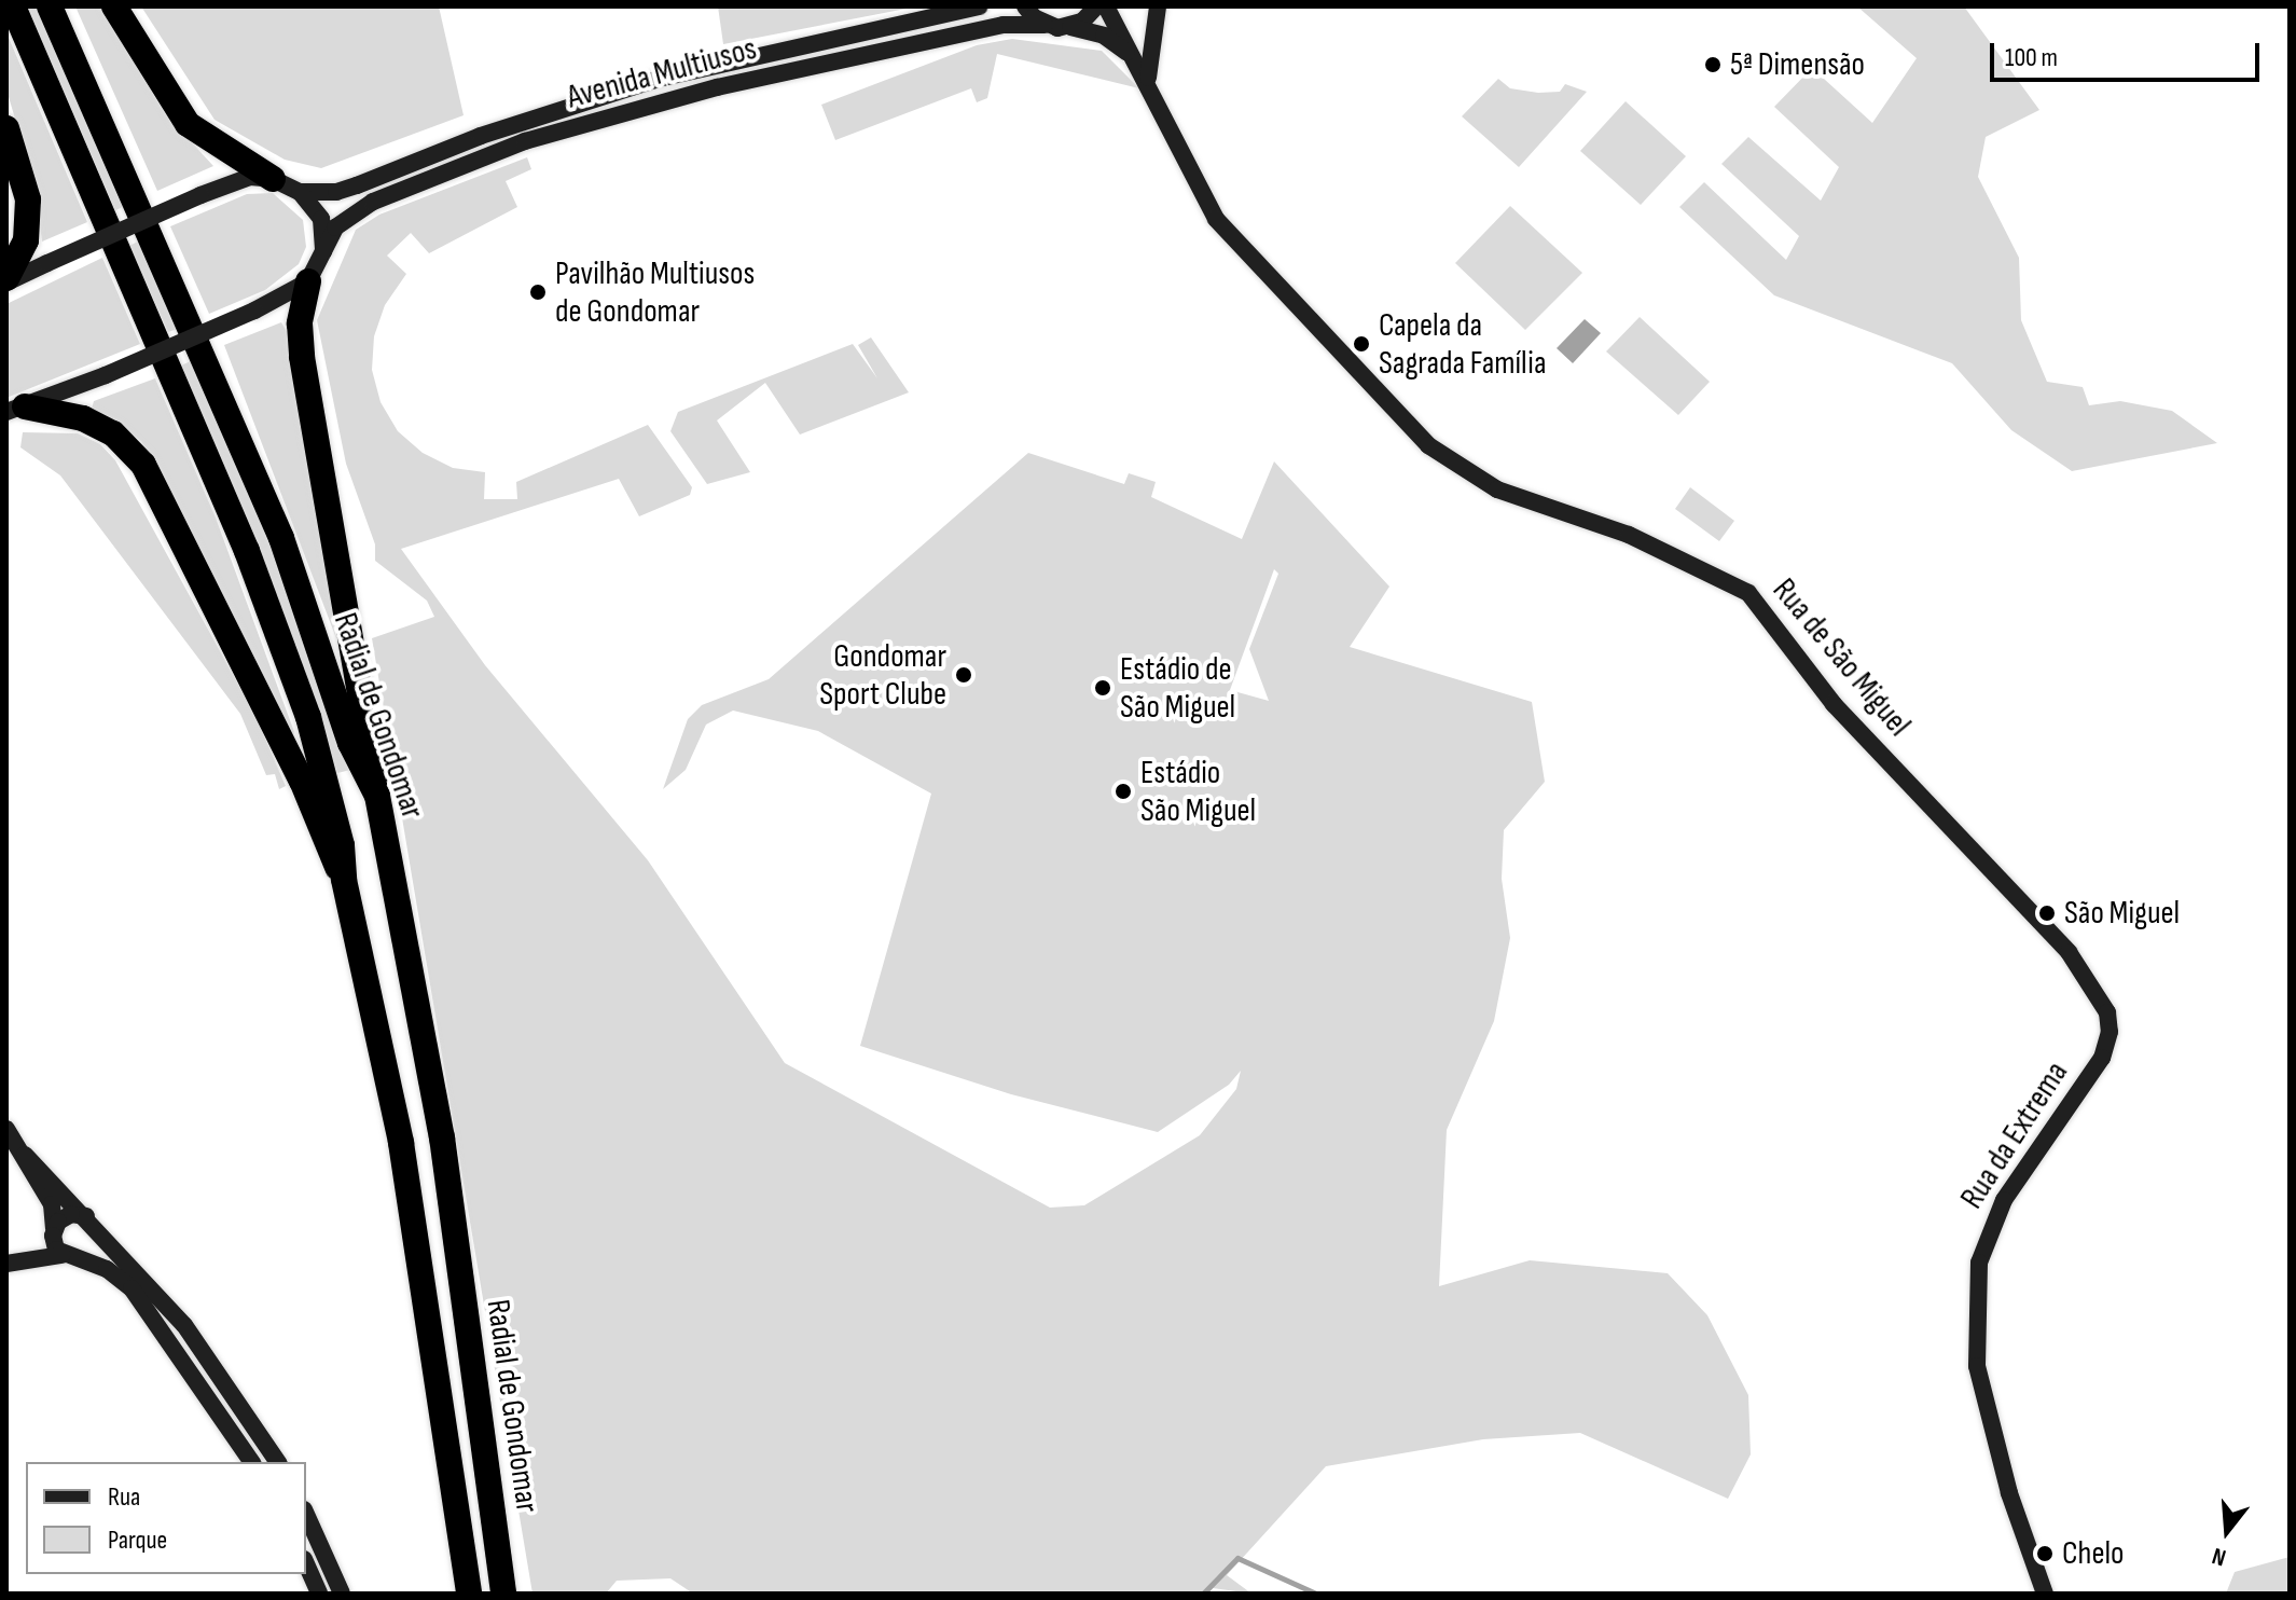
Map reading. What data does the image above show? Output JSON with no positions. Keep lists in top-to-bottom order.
{
  "streets": {
    "highway": ["Radial de Gondomar"],
    "main road": ["Avenida Multiusos", "Rua de São Miguel", "Rua da Extrema"]
  },
  "crossings": [
    ["Avenida Multiusos", "Rua de São Miguel"],
    ["Rua de São Miguel", "Rua da Extrema"]
  ],
  "places": [
    "5ª Dimensão",
    "Pavilhão Multiusos de Gondomar",
    "Capela da Sagrada Família",
    "Gondomar Sport Clube",
    "Estádio de São Miguel",
    "Estádio São Miguel",
    "São Miguel",
    "Chelo"
  ],
  "legend": ["Rua", "Parque"],
  "scale_bar": "100 m",
  "north": "bottom"
}
